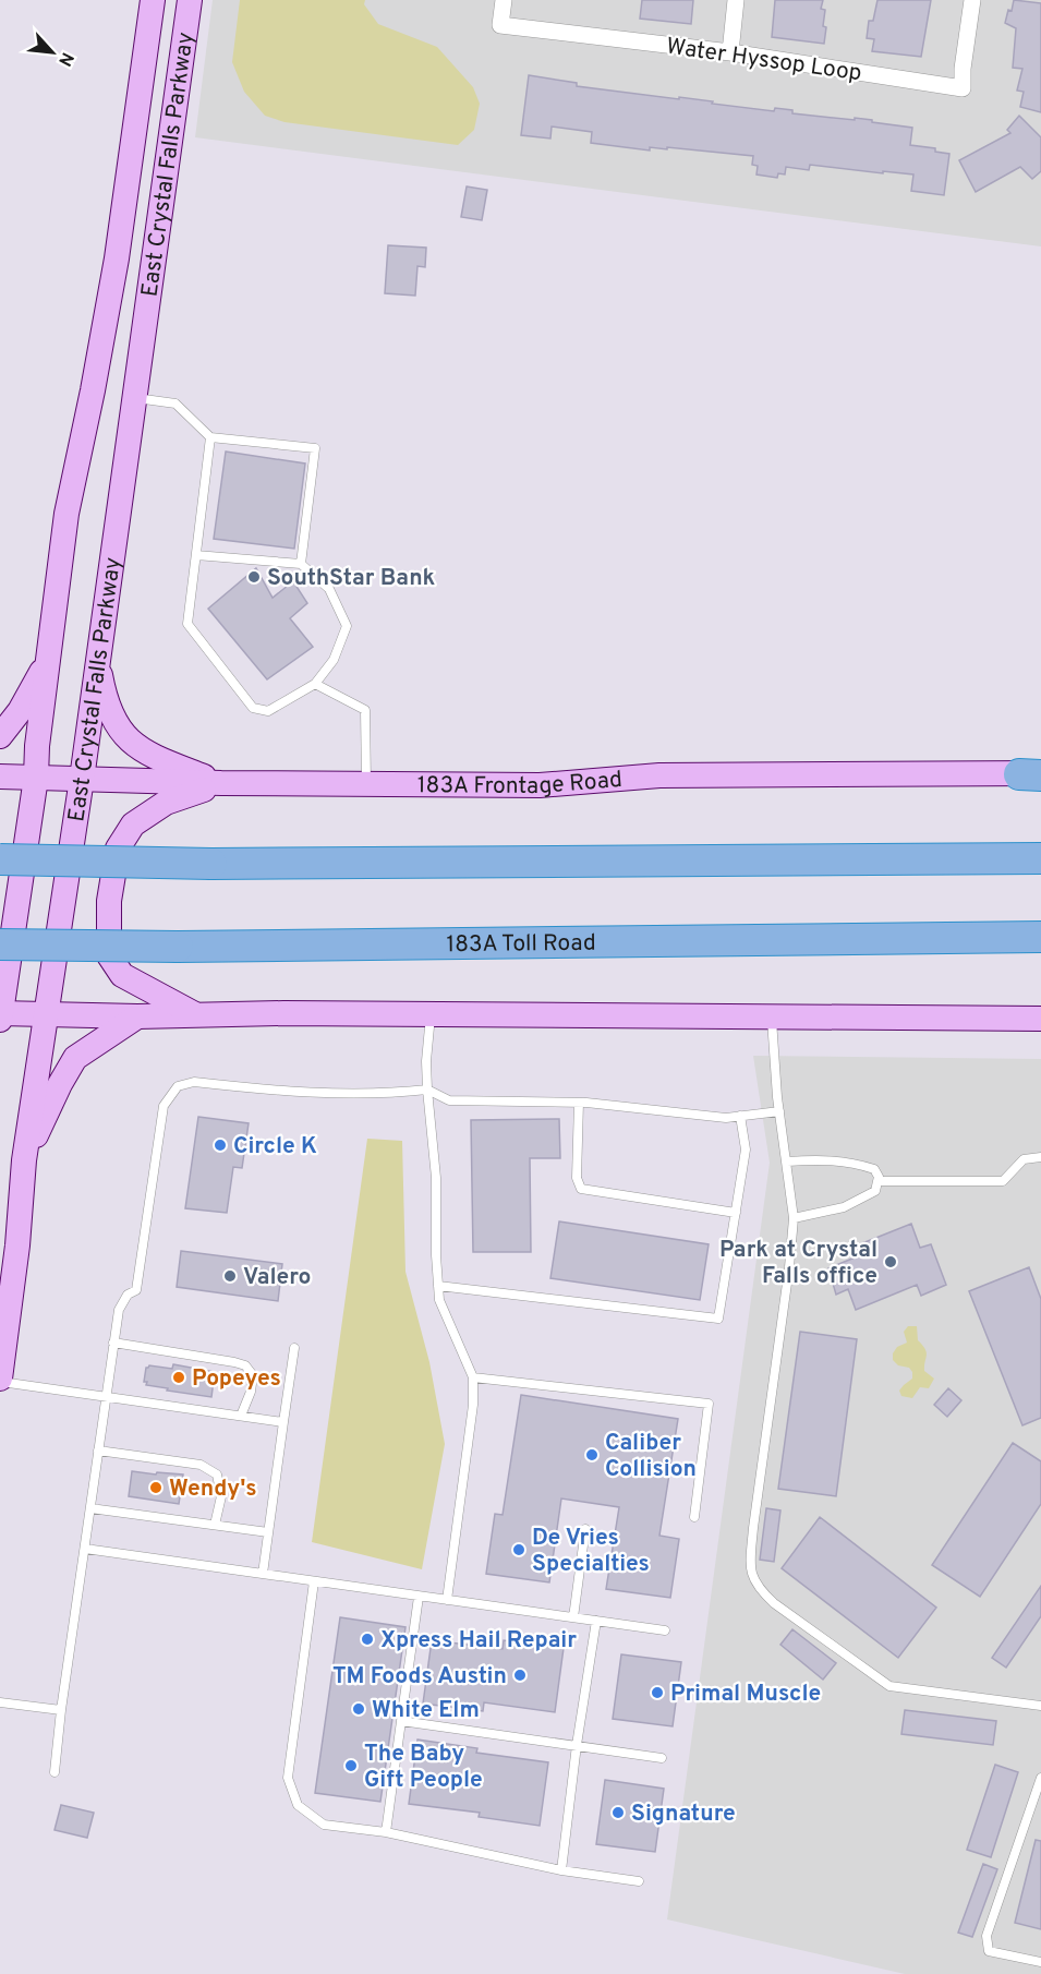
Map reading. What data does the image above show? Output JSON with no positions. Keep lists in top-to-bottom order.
{
  "streets": {
    "highway": ["183A Toll Road"],
    "main road": ["East Crystal Falls Parkway", "183A Frontage Road"],
    "street": ["Water Hyssop Loop"]
  },
  "crossings": [
    ["East Crystal Falls Parkway", "183A Frontage Road"]
  ],
  "places": [
    "SouthStar Bank",
    "Circle K",
    "Park at Crystal Falls office",
    "Valero",
    "Popeyes",
    "Caliber Collision",
    "Wendy's",
    "De Vries Specialties",
    "Xpress Hail Repair",
    "TM Foods Austin",
    "Primal Muscle",
    "White Elm",
    "The Baby Gift People",
    "Signature"
  ],
  "north": "bottom right"
}
